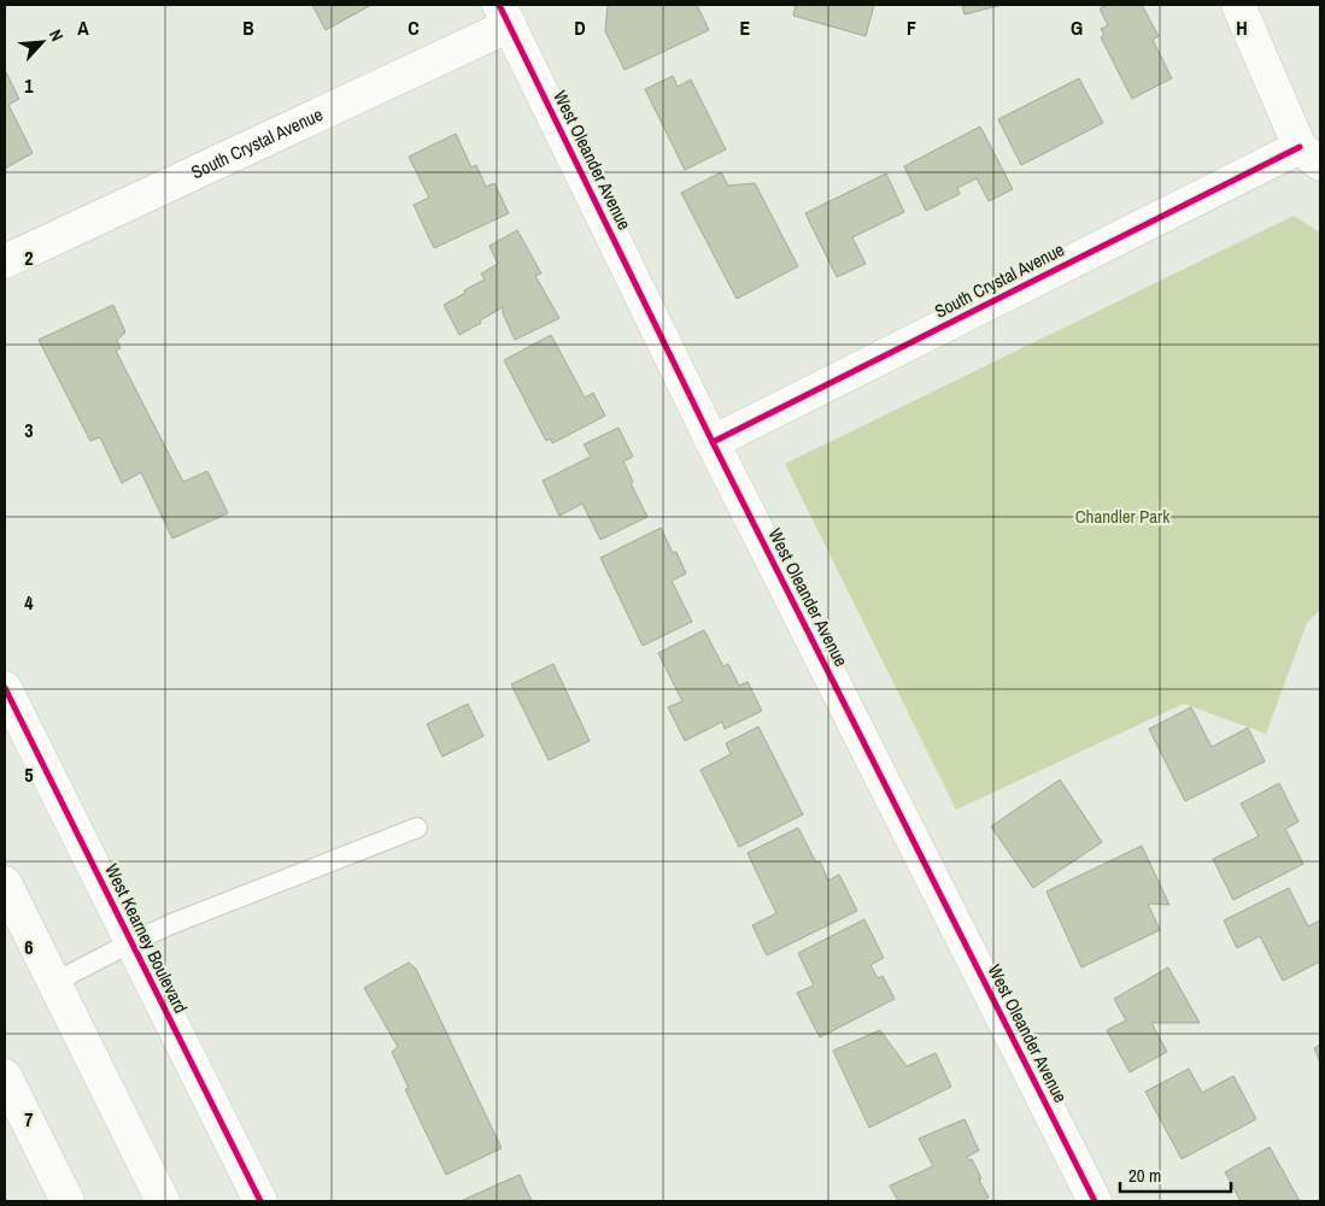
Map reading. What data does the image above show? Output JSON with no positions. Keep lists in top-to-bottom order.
{
  "streets": {
    "street": ["South Crystal Avenue", "West Oleander Avenue", "West Kearney Boulevard"]
  },
  "crossings": [
    ["South Crystal Avenue", "West Oleander Avenue"]
  ],
  "parks": ["Chandler Park"],
  "scale_bar": "20 m",
  "north": "top right",
  "grid": {
    "columns": [
      "A",
      "B",
      "C",
      "D",
      "E",
      "F",
      "G",
      "H"
    ],
    "rows": [
      "1",
      "2",
      "3",
      "4",
      "5",
      "6",
      "7"
    ]
  }
}
